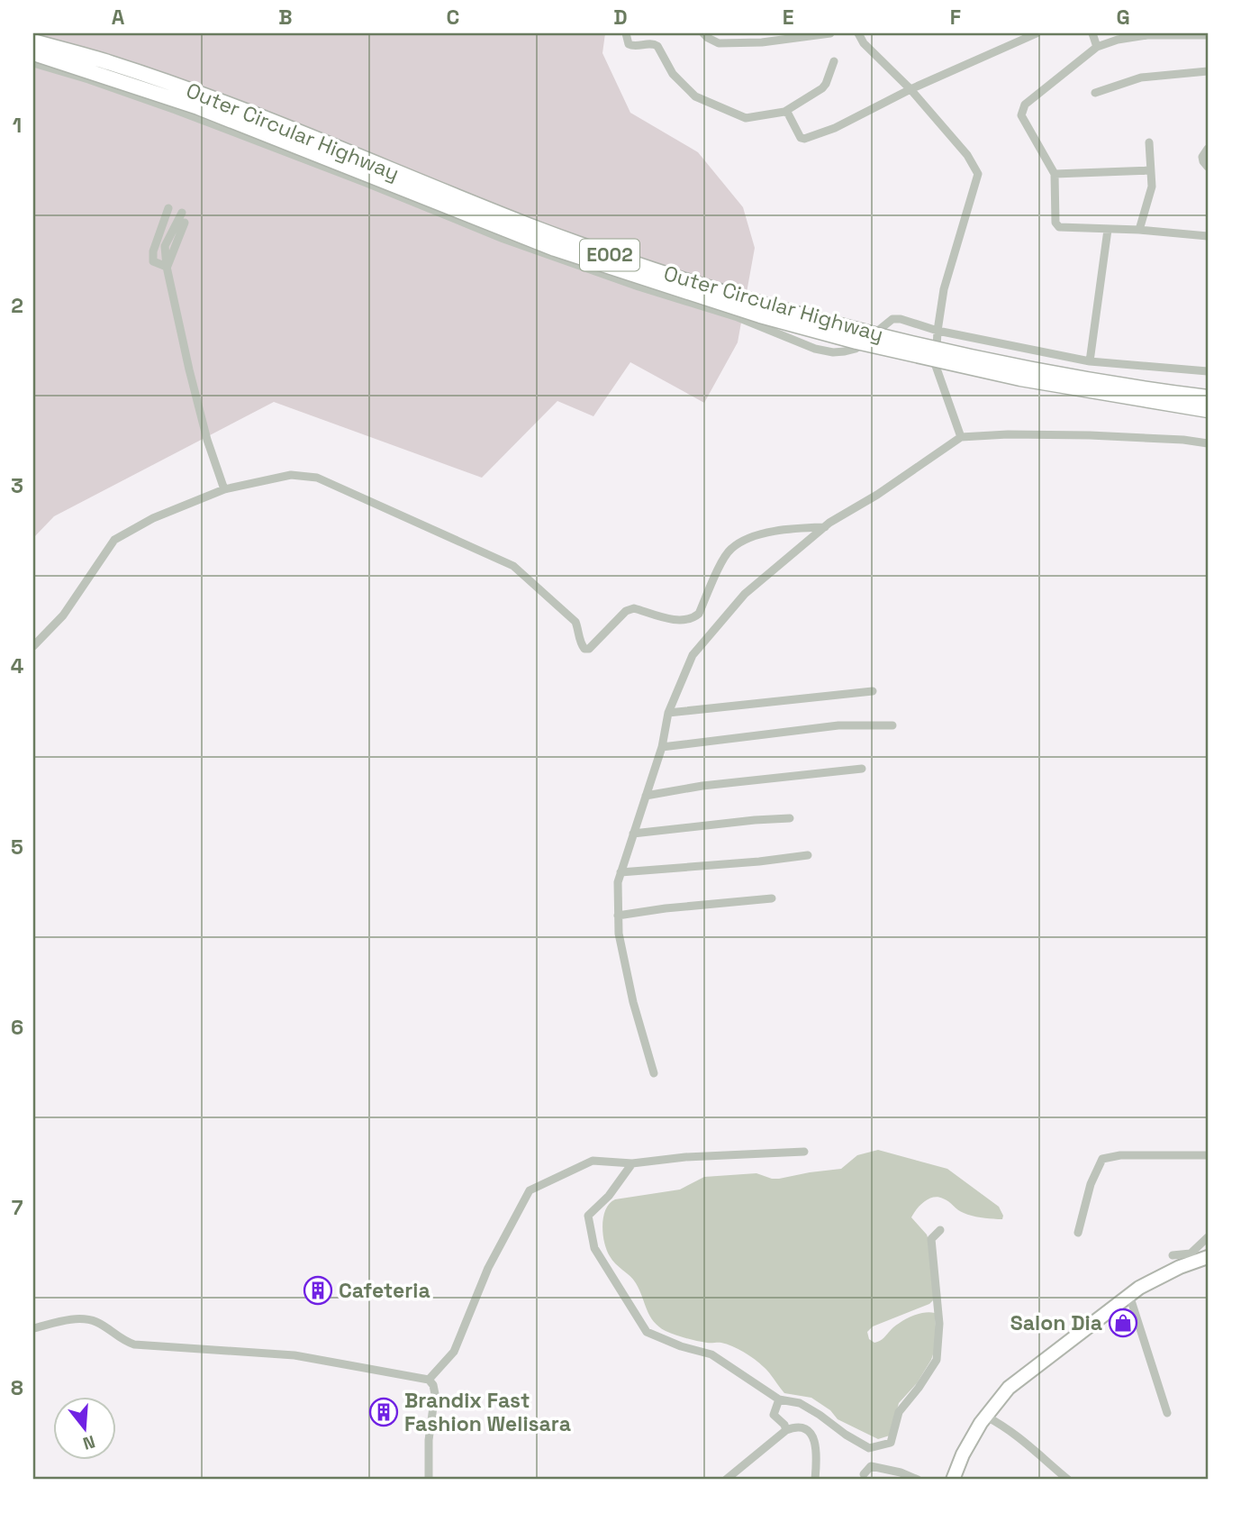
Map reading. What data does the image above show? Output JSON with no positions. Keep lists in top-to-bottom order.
{
  "streets": {
    "highway": ["Outer Circular Highway", "E002"]
  },
  "places": {
    "building": ["Cafeteria", "Brandix Fast Fashion Welisara"],
    "shop": ["Salon Dia"]
  },
  "north": "bottom",
  "grid": {
    "columns": [
      "A",
      "B",
      "C",
      "D",
      "E",
      "F",
      "G"
    ],
    "rows": [
      "1",
      "2",
      "3",
      "4",
      "5",
      "6",
      "7",
      "8"
    ]
  }
}
